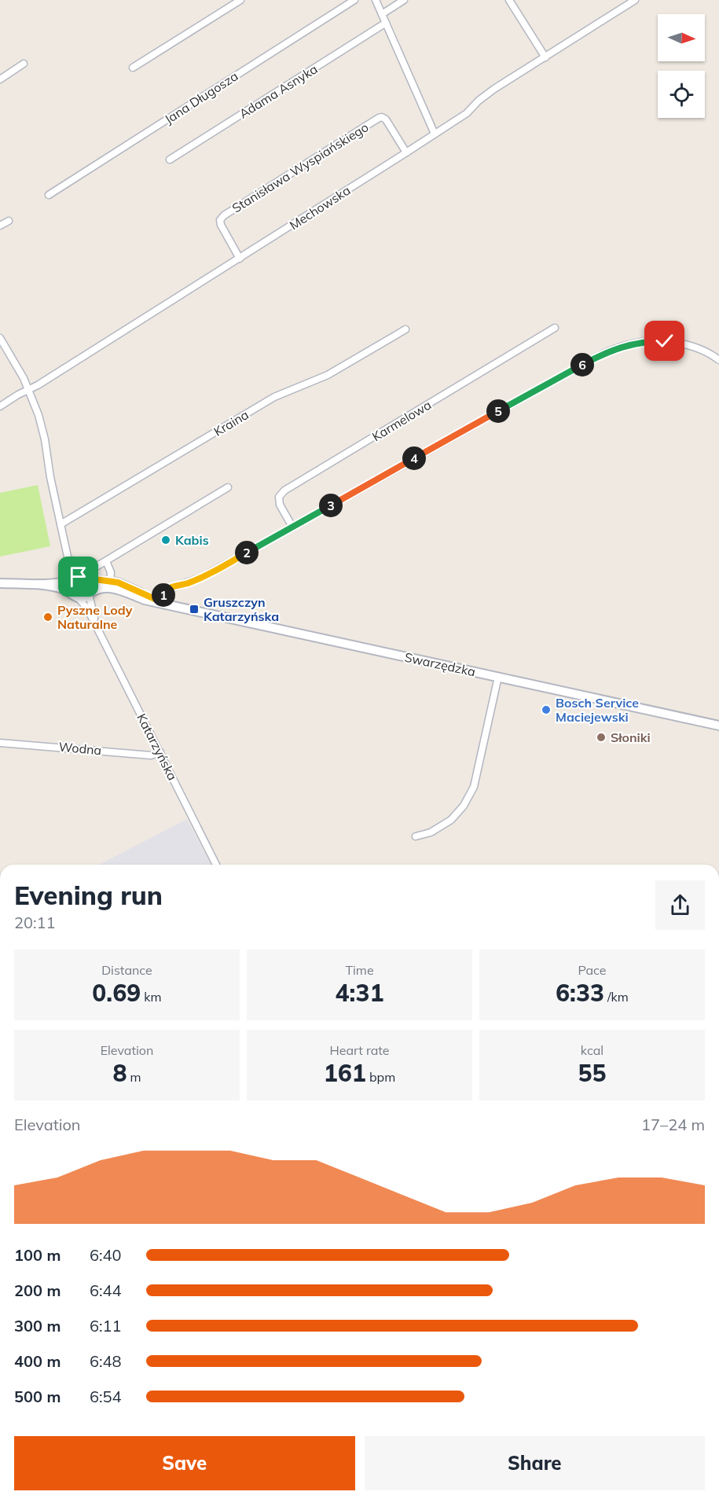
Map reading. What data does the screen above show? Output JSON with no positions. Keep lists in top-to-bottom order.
{
  "streets": {
    "street": [
      "Adama Asnyka",
      "Jana Długosza",
      "Stanisława Wyspiańskiego",
      "Mechowska",
      "Karmelowa",
      "Kraina",
      "Swarzędzka",
      "Katarzyńska",
      "Wodna"
    ]
  },
  "crossings": [
    ["Stanisława Wyspiańskiego", "Mechowska"],
    ["Swarzędzka", "Katarzyńska"],
    ["Katarzyńska", "Wodna"]
  ],
  "places": {
    "other": [
      "Kabis",
      "Pyszne Lody Naturalne",
      "Bosch Service Maciejewski",
      "Słoniki"
    ],
    "transit": ["Gruszczyn Katarzyńska"]
  },
  "north": "right",
  "page": {
    "pins": [
      "6",
      "5",
      "4",
      "3",
      "2",
      "1"
    ],
    "heading": ["Evening run", "20:11"],
    "stats": [
      ["Distance", "0.69 km"],
      ["Time", "4:31"],
      ["Pace", "6:33 /km"],
      ["Elevation", "8 m"],
      ["Heart rate", "161 bpm"],
      ["kcal", "55"]
    ],
    "chart": ["Elevation", "17–24 m"],
    "list": [
      {
        "name": "100 m",
        "note": "6:40"
      },
      {
        "name": "200 m",
        "note": "6:44"
      },
      {
        "name": "300 m",
        "note": "6:11"
      },
      {
        "name": "400 m",
        "note": "6:48"
      },
      {
        "name": "500 m",
        "note": "6:54"
      }
    ],
    "buttons": ["Save", "Share"]
  }
}
